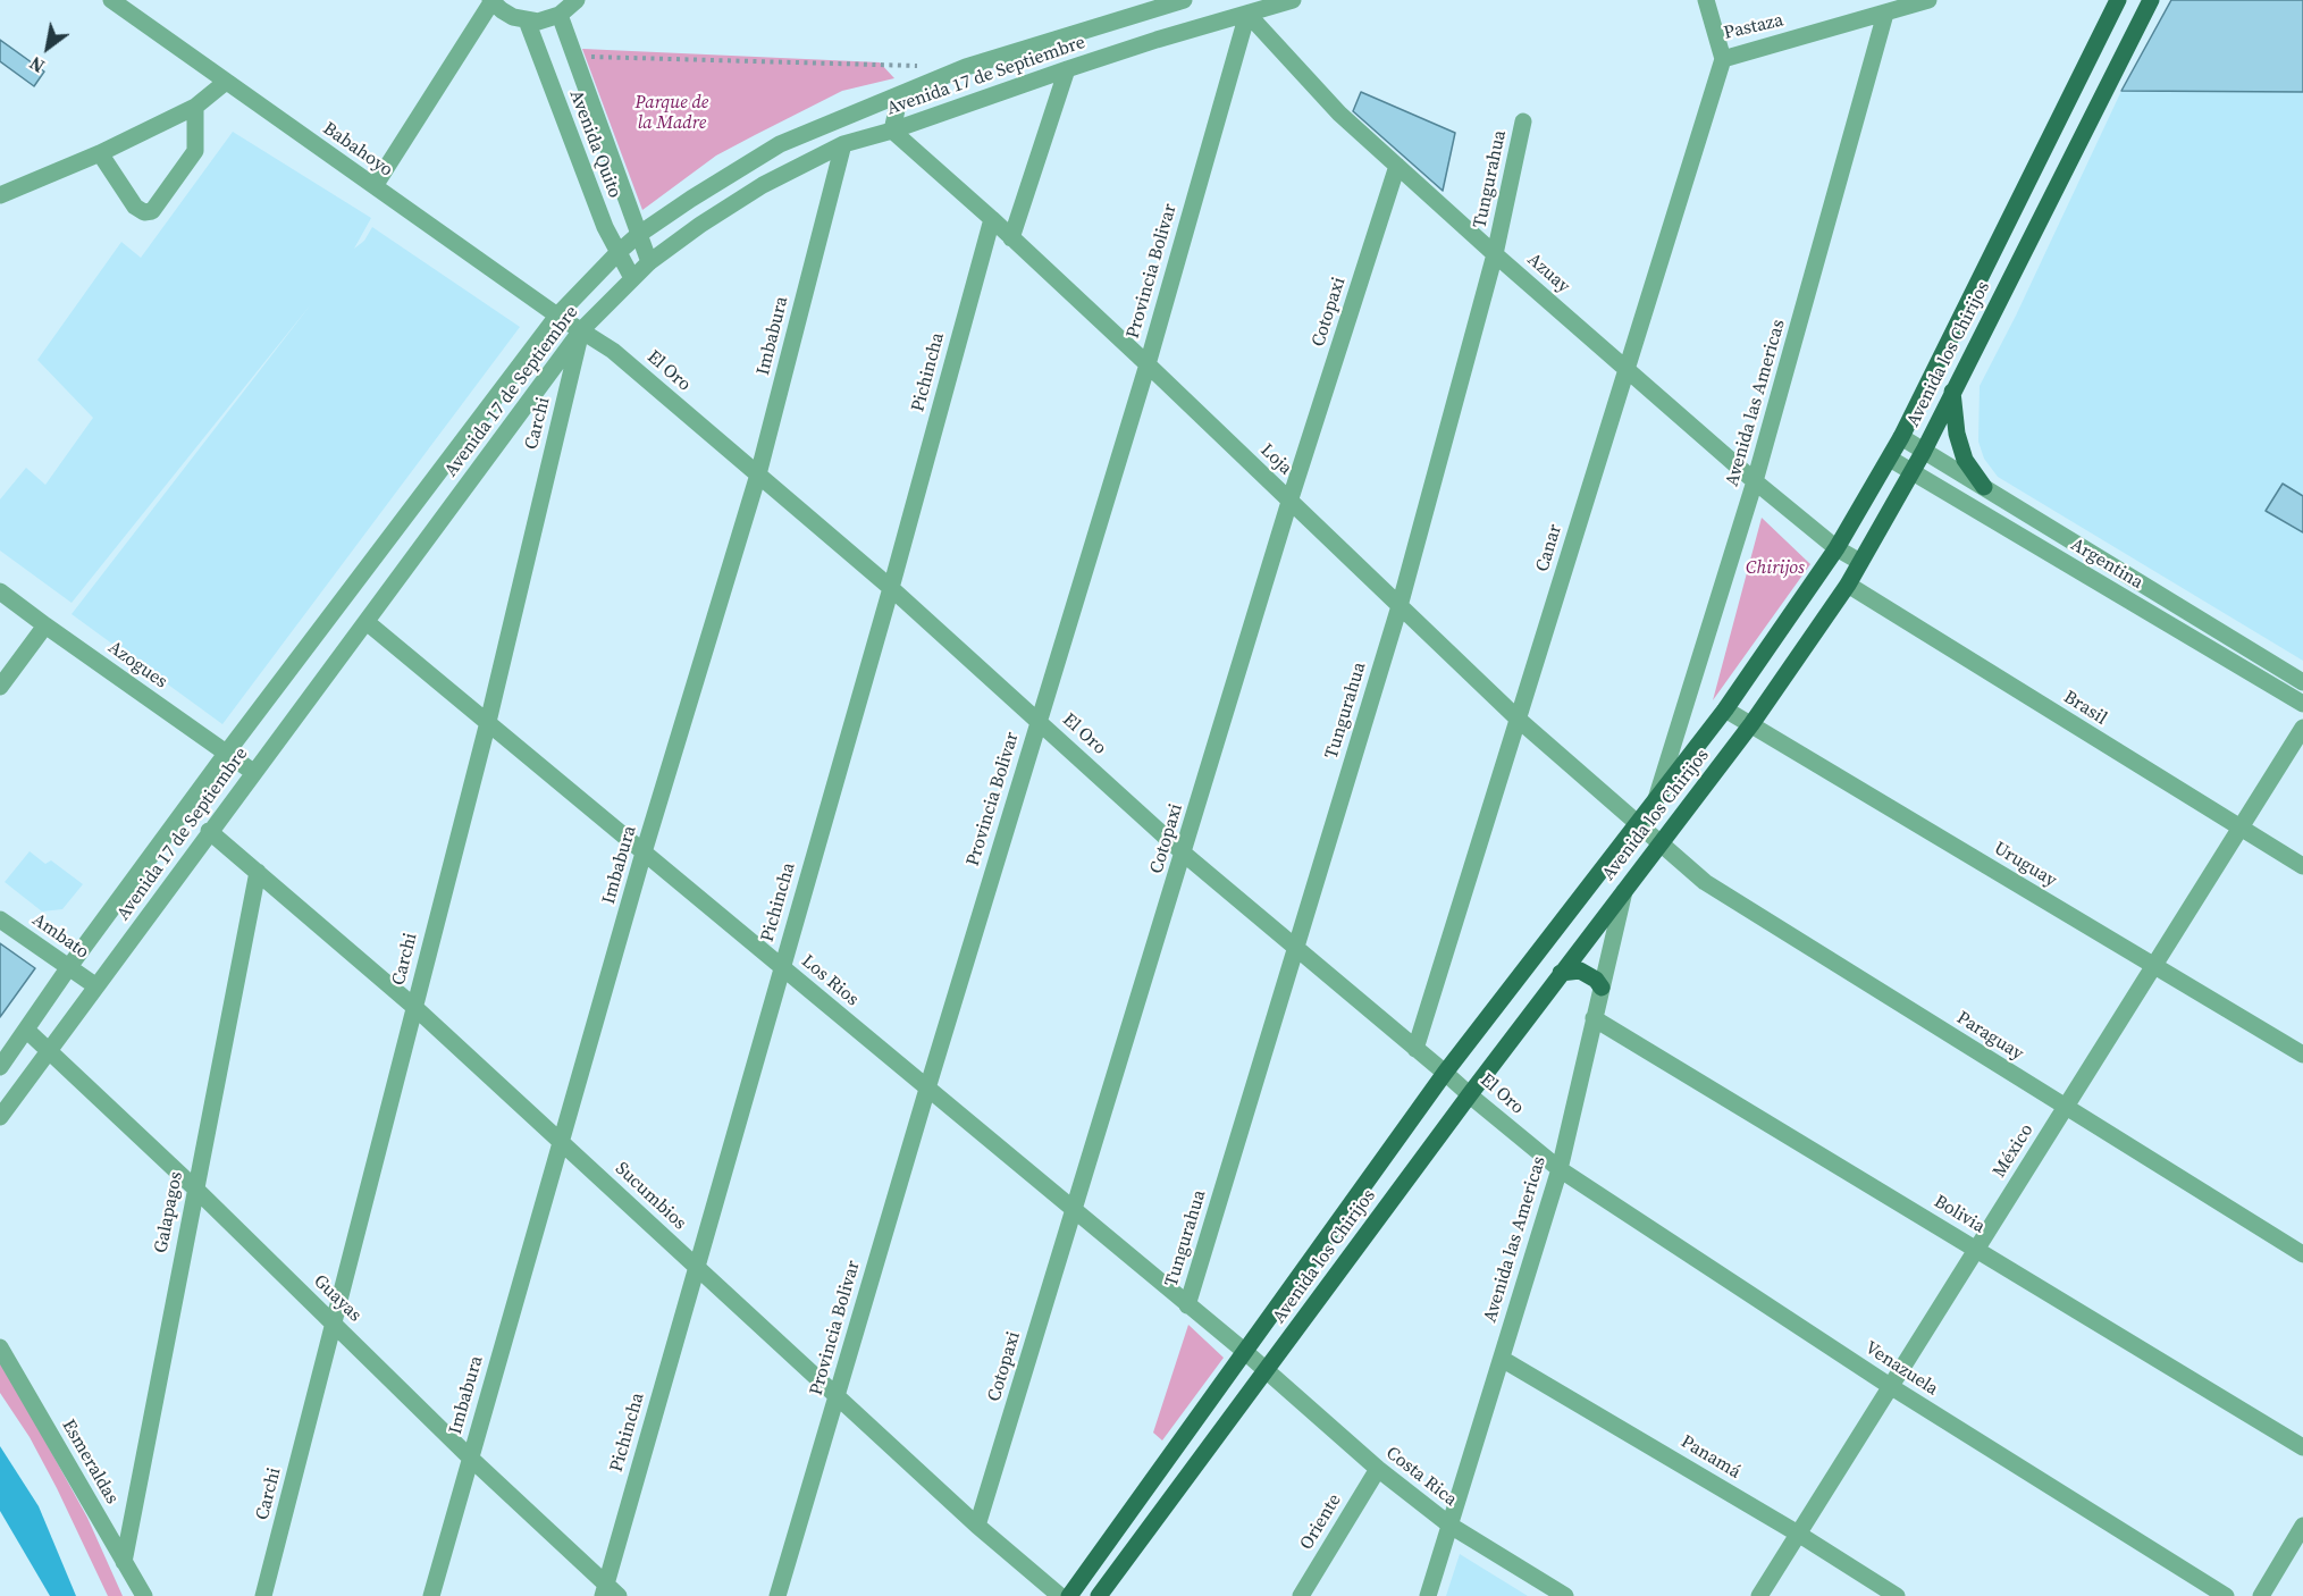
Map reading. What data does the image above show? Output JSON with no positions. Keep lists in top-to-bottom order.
{
  "streets": {
    "main road": ["Avenida los Chirijos"],
    "street": [
      "Pastaza",
      "Avenida 17 de Septiembre",
      "Avenida Quito",
      "Babahoyo",
      "Tungurahua",
      "Provincia Bolivar",
      "Azuay",
      "Cotopaxi",
      "Imbabura",
      "El Oro",
      "Pichincha",
      "Avenida las Americas",
      "Carchi",
      "Loja",
      "Canar",
      "Argentina",
      "Azogues",
      "Brasil",
      "Uruguay",
      "Ambato",
      "Los Rios",
      "Paraguay",
      "México",
      "Sucumbios",
      "Galapagos",
      "Bolivia",
      "Guayas",
      "Venazuela",
      "Panamá",
      "Esmeraldas",
      "Costa Rica",
      "Oriente"
    ]
  },
  "crossings": [
    ["Pastaza", "Avenida las Americas"],
    ["Pastaza", "Canar"],
    ["Avenida 17 de Septiembre", "Avenida Quito"],
    ["Avenida 17 de Septiembre", "Babahoyo"],
    ["Avenida 17 de Septiembre", "Provincia Bolivar"],
    ["Avenida 17 de Septiembre", "Azuay"],
    ["Avenida 17 de Septiembre", "Imbabura"],
    ["Avenida 17 de Septiembre", "El Oro"],
    ["Avenida 17 de Septiembre", "Carchi"],
    ["Avenida 17 de Septiembre", "Loja"],
    ["Avenida 17 de Septiembre", "Azogues"],
    ["Avenida 17 de Septiembre", "Ambato"],
    ["Avenida 17 de Septiembre", "Los Rios"],
    ["Avenida 17 de Septiembre", "Sucumbios"],
    ["Avenida 17 de Septiembre", "Guayas"],
    ["Babahoyo", "El Oro"],
    ["Babahoyo", "Carchi"],
    ["Tungurahua", "Azuay"],
    ["Tungurahua", "El Oro"],
    ["Tungurahua", "Loja"],
    ["Tungurahua", "Los Rios"],
    ["Provincia Bolivar", "Azuay"],
    ["Provincia Bolivar", "El Oro"],
    ["Provincia Bolivar", "Loja"],
    ["Provincia Bolivar", "Los Rios"],
    ["Provincia Bolivar", "Sucumbios"],
    ["Azuay", "Cotopaxi"],
    ["Azuay", "Avenida los Chirijos"],
    ["Azuay", "Avenida las Americas"],
    ["Azuay", "Canar"],
    ["Cotopaxi", "El Oro"],
    ["Cotopaxi", "Loja"],
    ["Cotopaxi", "Los Rios"],
    ["Cotopaxi", "Sucumbios"],
    ["Imbabura", "El Oro"],
    ["Imbabura", "Los Rios"],
    ["Imbabura", "Sucumbios"],
    ["Imbabura", "Guayas"],
    ["Avenida los Chirijos", "El Oro"],
    ["Avenida los Chirijos", "Avenida las Americas"],
    ["Avenida los Chirijos", "Loja"],
    ["Avenida los Chirijos", "Argentina"],
    ["Avenida los Chirijos", "Brasil"],
    ["Avenida los Chirijos", "Uruguay"],
    ["Avenida los Chirijos", "Los Rios"],
    ["Avenida los Chirijos", "Paraguay"],
    ["Avenida los Chirijos", "Costa Rica"],
    ["El Oro", "Pichincha"],
    ["El Oro", "Avenida las Americas"],
    ["El Oro", "Carchi"],
    ["El Oro", "Canar"],
    ["El Oro", "Venazuela"],
    ["Pichincha", "Loja"],
    ["Pichincha", "Los Rios"],
    ["Pichincha", "Sucumbios"],
    ["Pichincha", "Guayas"],
    ["Avenida las Americas", "Bolivia"],
    ["Avenida las Americas", "Venazuela"],
    ["Avenida las Americas", "Panamá"],
    ["Avenida las Americas", "Costa Rica"],
    ["Carchi", "Los Rios"],
    ["Carchi", "Sucumbios"],
    ["Carchi", "Guayas"],
    ["Loja", "Canar"],
    ["Loja", "Paraguay"],
    ["Brasil", "México"],
    ["Uruguay", "México"],
    ["Los Rios", "Costa Rica"],
    ["Paraguay", "México"],
    ["México", "Bolivia"],
    ["México", "Venazuela"],
    ["México", "Panamá"],
    ["Sucumbios", "Galapagos"],
    ["Galapagos", "Guayas"],
    ["Galapagos", "Esmeraldas"],
    ["Costa Rica", "Oriente"]
  ],
  "parks": ["Parque de la Madre", "Chirijos"],
  "north": "bottom left"
}
